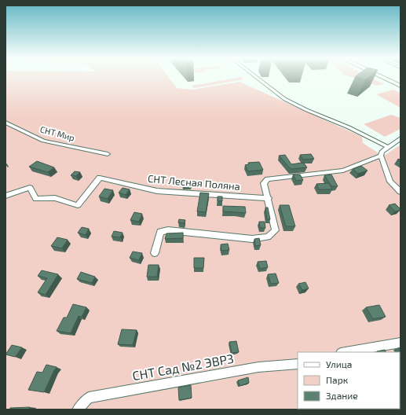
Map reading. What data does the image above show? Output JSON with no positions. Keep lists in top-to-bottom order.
{
  "streets": {
    "street": ["СНТ Мир", "СНТ Лесная Поляна", "СНТ Сад №2 ЭВРЗ"]
  },
  "legend": ["Улица", "Парк", "Здание"]
}
